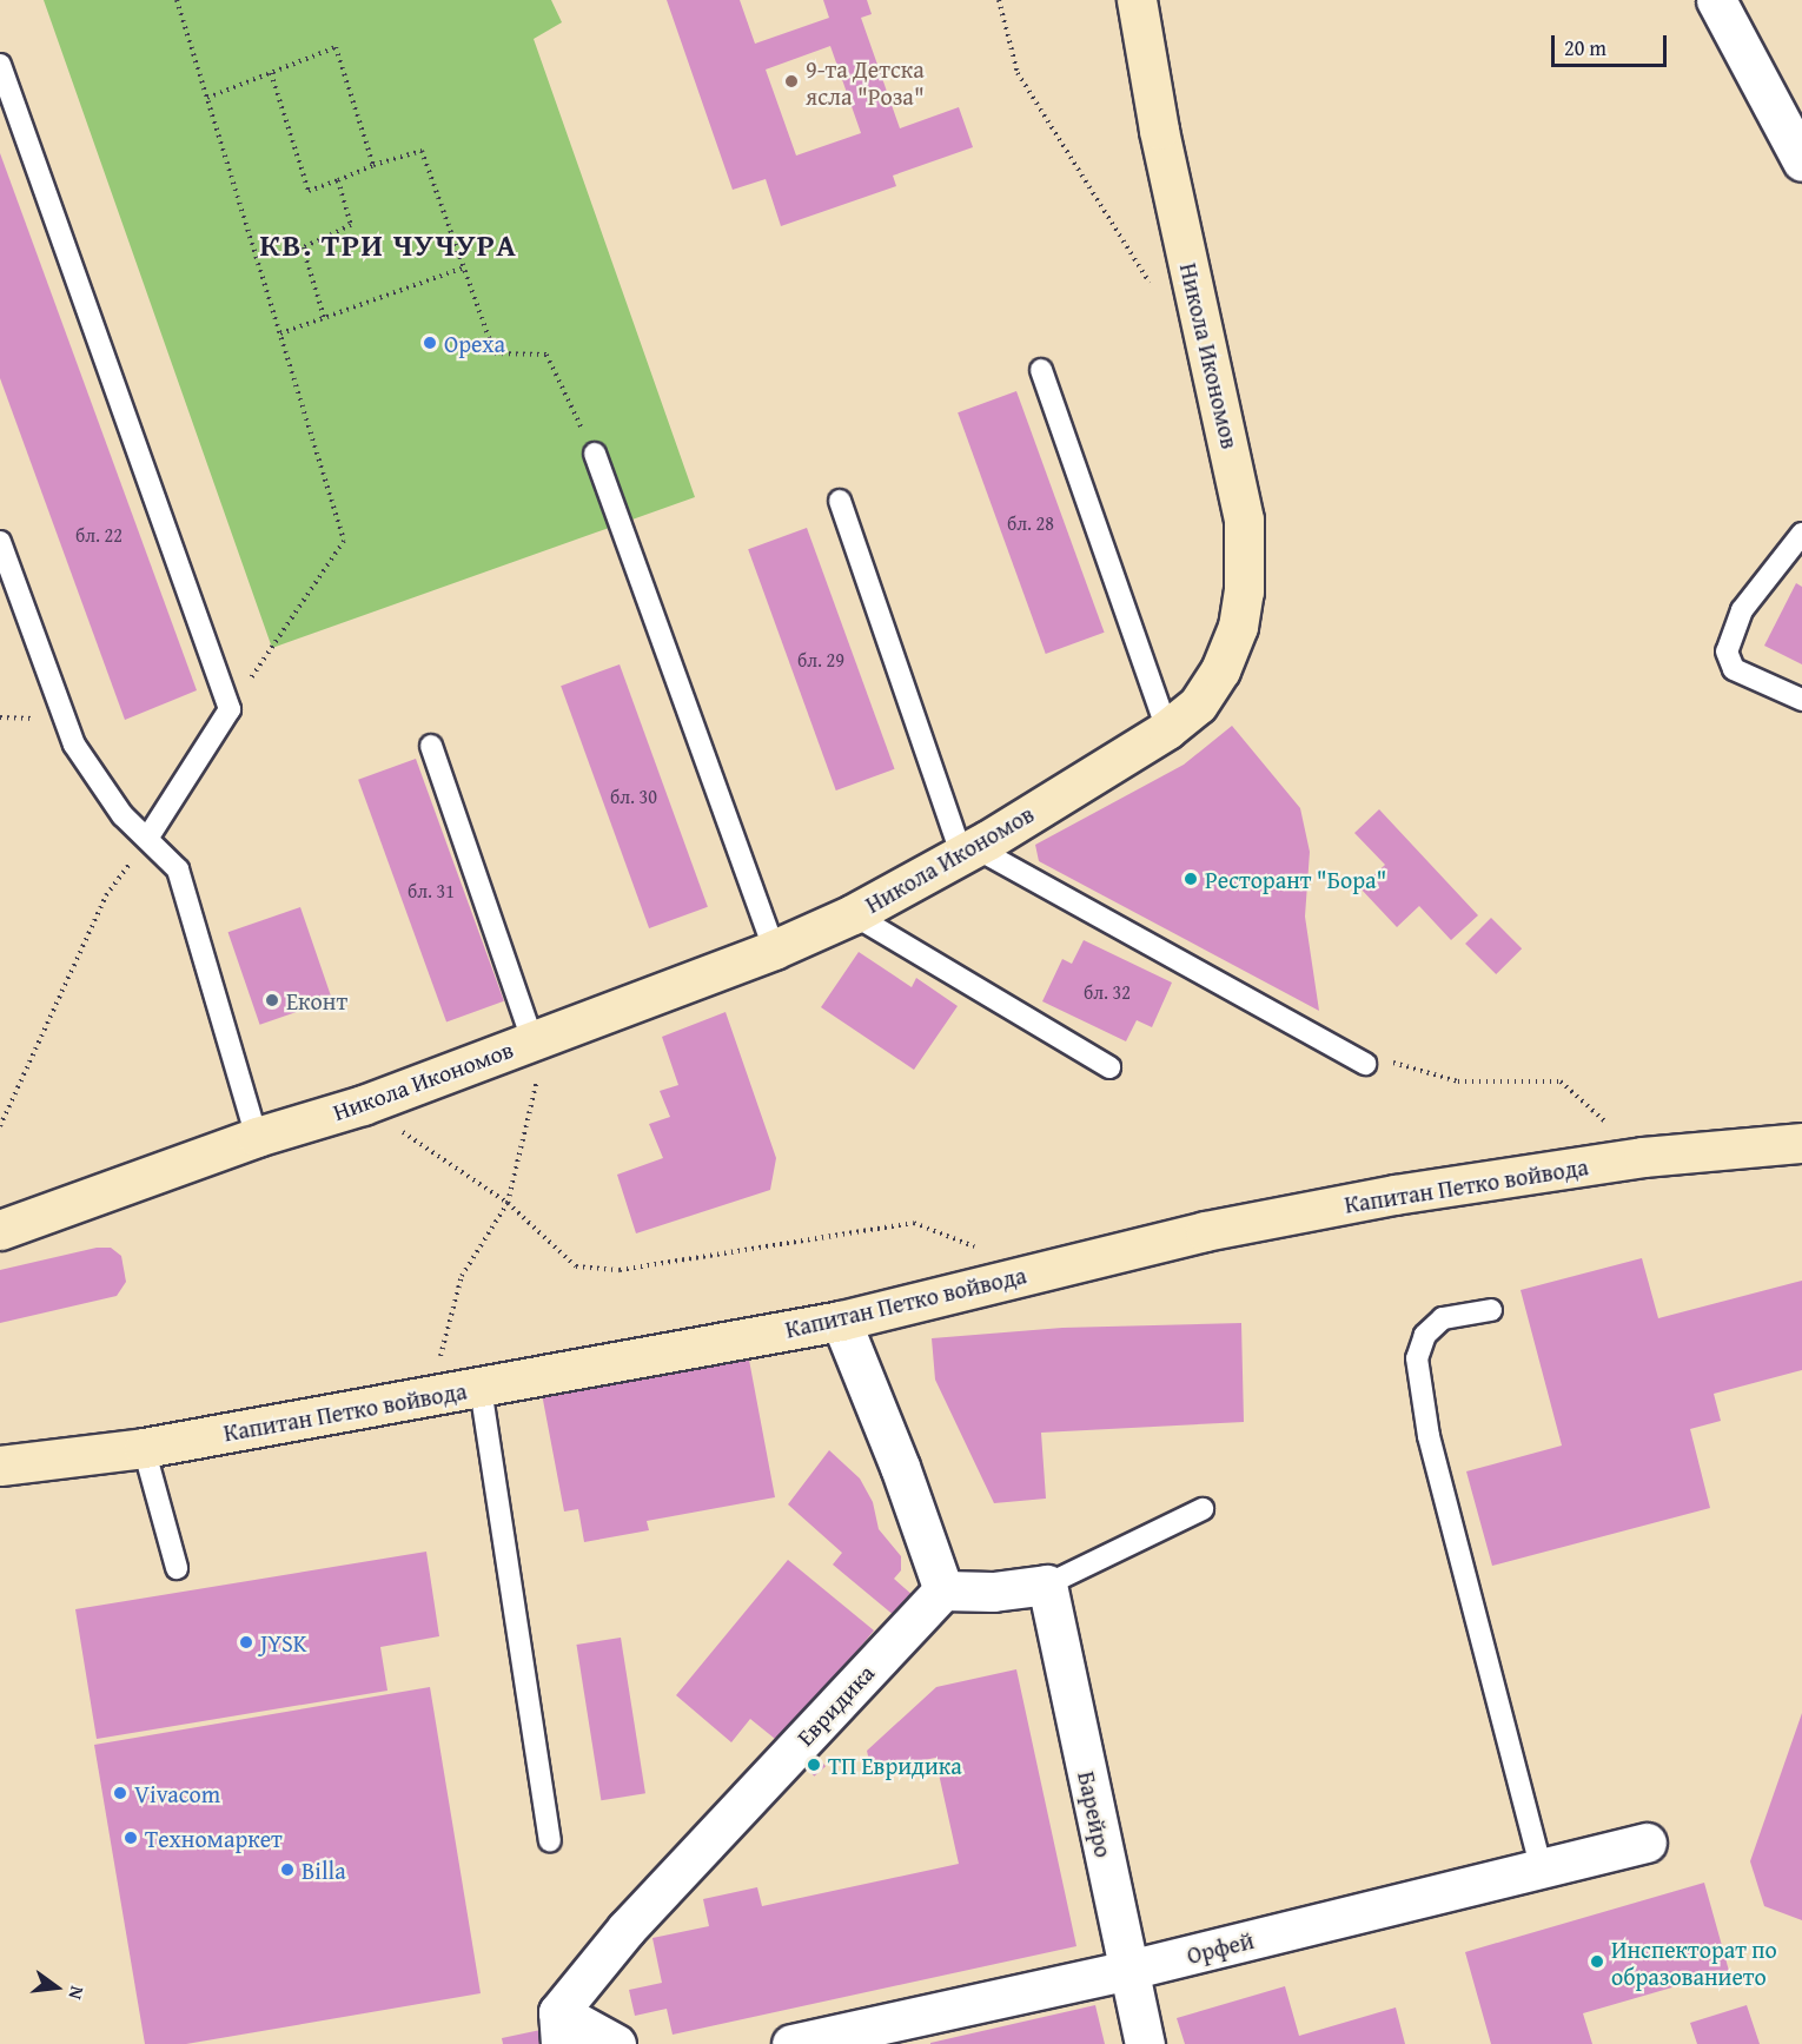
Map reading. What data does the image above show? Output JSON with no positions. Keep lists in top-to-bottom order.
{
  "streets": {
    "street": [
      "Никола Икономов",
      "Капитан Петко войвода",
      "Евридика",
      "Барейро",
      "Орфей"
    ]
  },
  "crossings": [
    ["Барейро", "Орфей"]
  ],
  "districts": ["КВ. ТРИ ЧУЧУРА"],
  "places": [
    "9-та Детска ясла \"Роза\"",
    "Opeха",
    "Ресторант \"Бора\"",
    "Еконт",
    "JYSK",
    "ТП Евридика",
    "Vivacom",
    "Техномаркет",
    "Billa",
    "Инспекторат по образованието"
  ],
  "house_numbers": [
    "бл. 28",
    "бл. 22",
    "бл. 29",
    "бл. 30",
    "бл. 31",
    "бл. 32"
  ],
  "scale_bar": "20 m",
  "north": "right"
}
